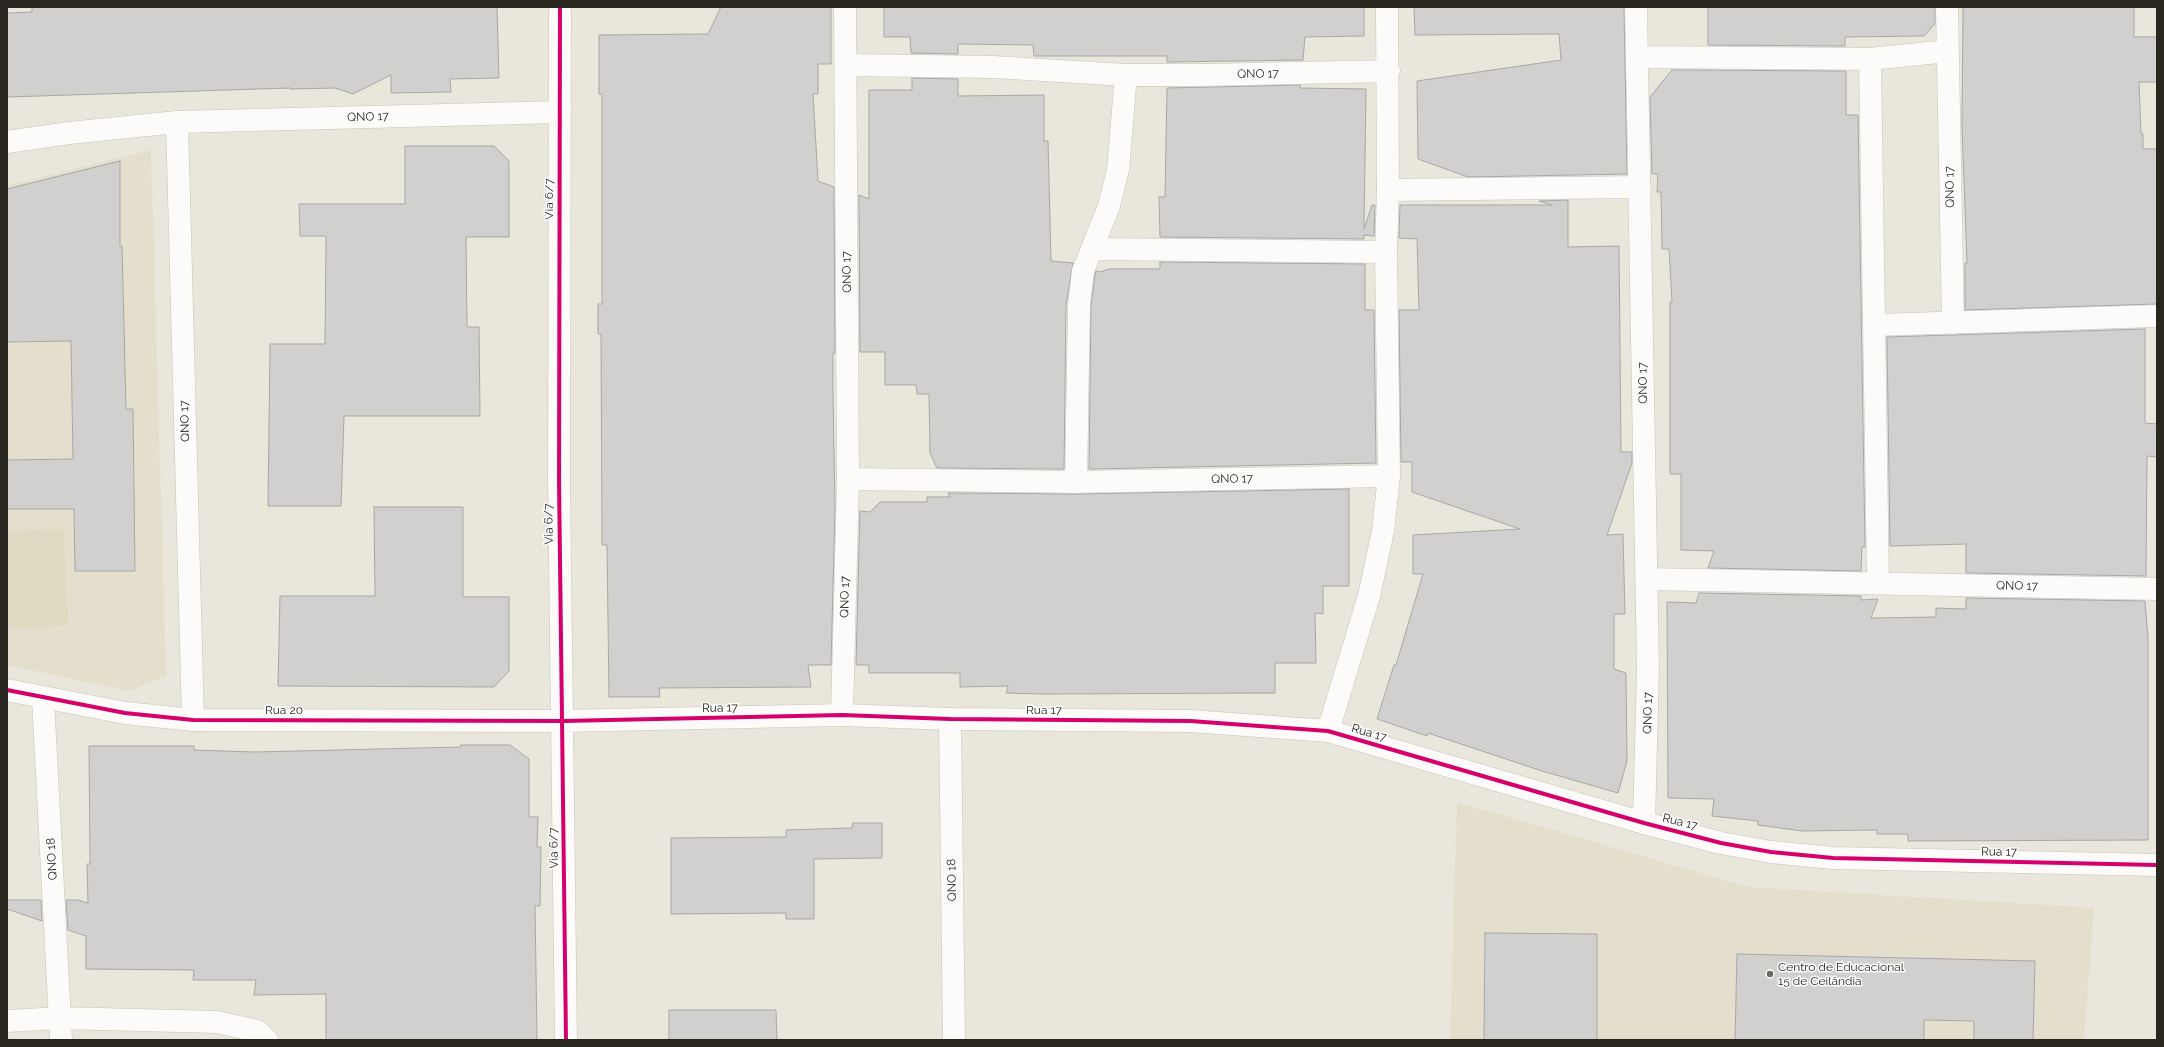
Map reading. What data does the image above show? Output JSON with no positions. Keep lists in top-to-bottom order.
{
  "streets": {
    "street": [
      "QNO 17",
      "Via 6/7",
      "Rua 17",
      "Rua 20",
      "QNO 18"
    ]
  },
  "crossings": [
    ["QNO 17", "Via 6/7"],
    ["QNO 17", "Rua 17"],
    ["QNO 17", "Rua 20"],
    ["Via 6/7", "Rua 17"],
    ["Via 6/7", "Rua 20"],
    ["Rua 17", "Rua 20"],
    ["Rua 17", "QNO 18"],
    ["Rua 20", "QNO 18"]
  ],
  "places": ["Centro de Educacional 15 de Ceilândia"]
}
